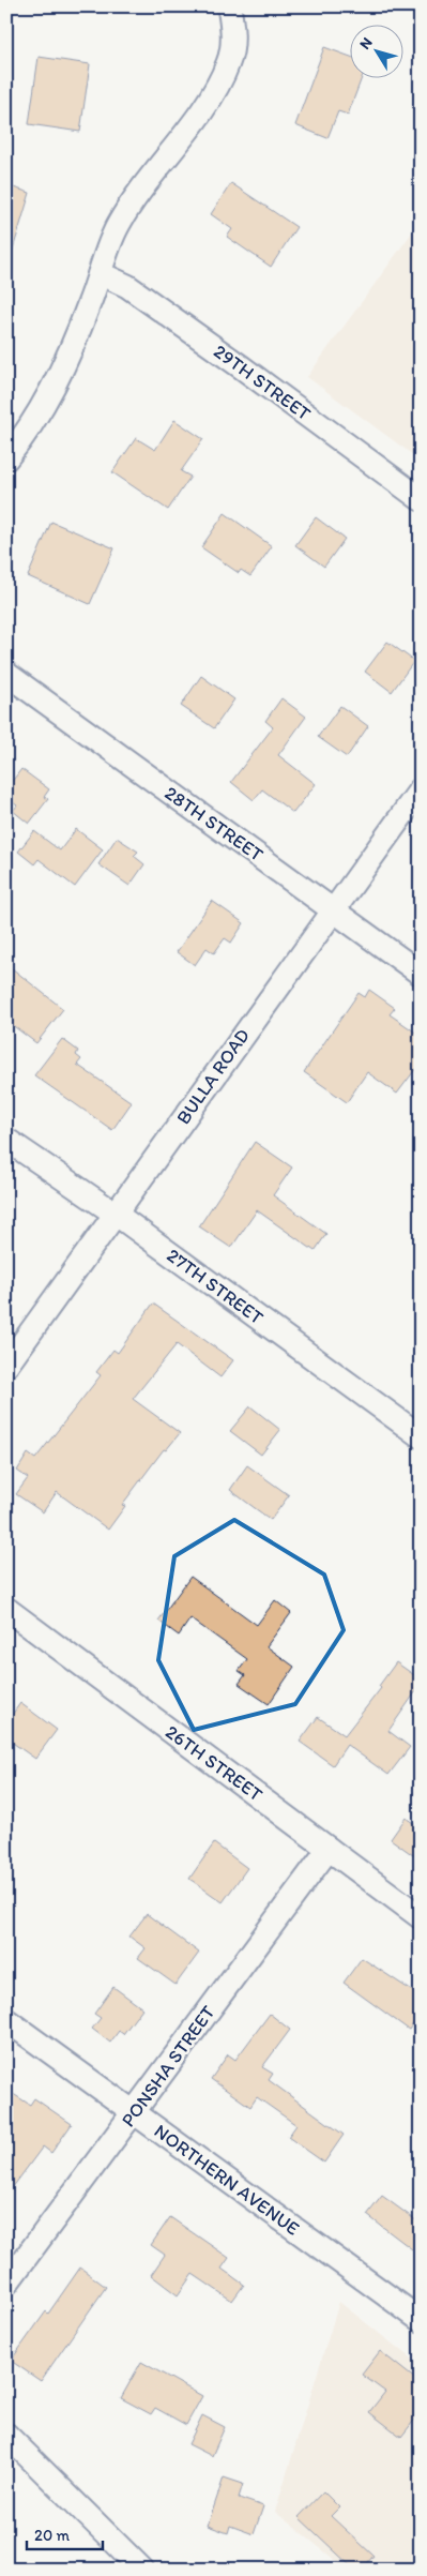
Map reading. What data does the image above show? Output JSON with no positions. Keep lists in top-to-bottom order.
{
  "streets": {
    "street": [
      "29TH STREET",
      "28TH STREET",
      "BULLA ROAD",
      "27TH STREET",
      "26TH STREET",
      "PONSHA STREET",
      "NORTHERN AVENUE"
    ]
  },
  "crossings": [
    ["28TH STREET", "BULLA ROAD"],
    ["BULLA ROAD", "27TH STREET"],
    ["26TH STREET", "PONSHA STREET"],
    ["PONSHA STREET", "NORTHERN AVENUE"]
  ],
  "scale_bar": "20 m",
  "north": "top left"
}
